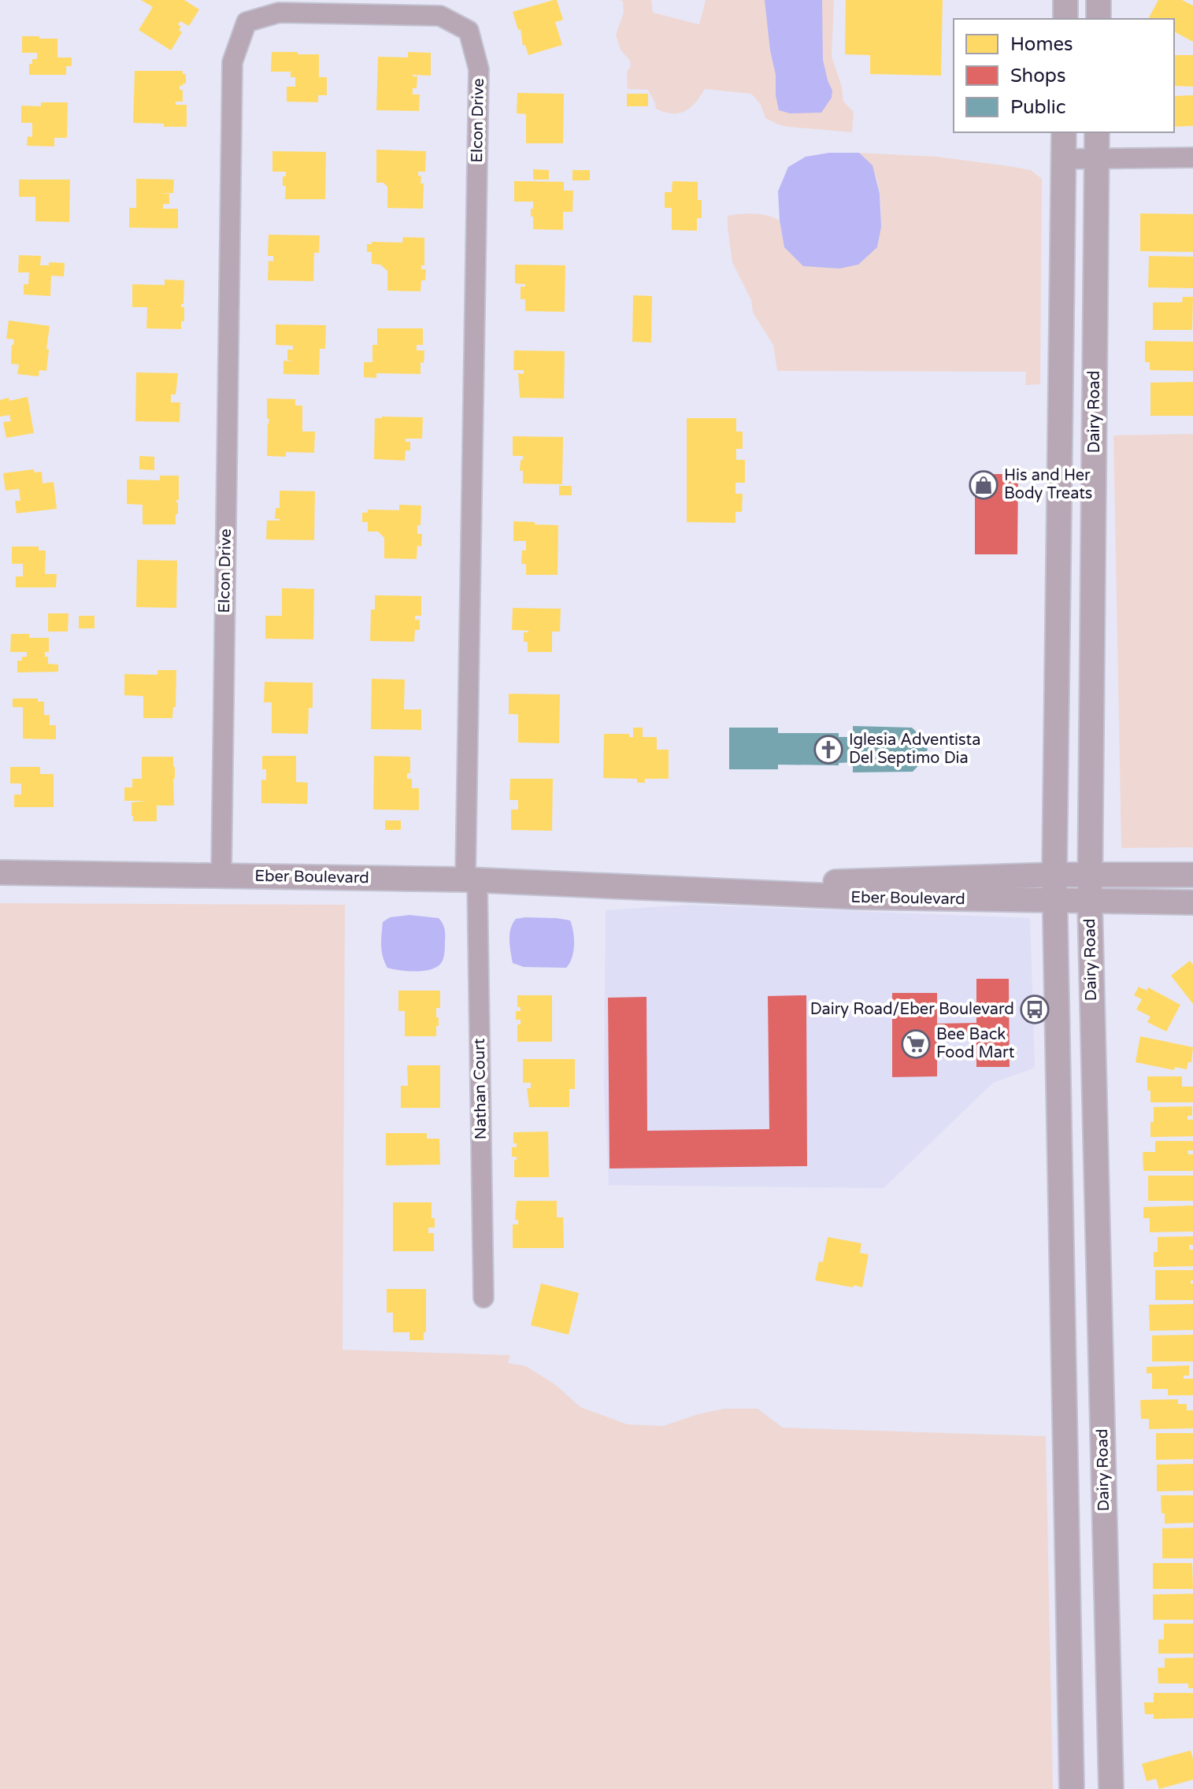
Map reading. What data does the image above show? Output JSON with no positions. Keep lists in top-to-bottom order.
{
  "streets": {
    "street": [
      "Elcon Drive",
      "Dairy Road",
      "Eber Boulevard",
      "Nathan Court"
    ]
  },
  "crossings": [
    ["Elcon Drive", "Eber Boulevard"],
    ["Elcon Drive", "Nathan Court"],
    ["Dairy Road", "Eber Boulevard"],
    ["Eber Boulevard", "Nathan Court"]
  ],
  "places": {
    "shop": ["His and Her Body Treats"],
    "church": ["Iglesia Adventista Del Septimo Dia"],
    "bus stop": ["Dairy Road/Eber Boulevard"],
    "supermarket": ["Bee Back Food Mart"]
  },
  "legend": ["Homes", "Shops", "Public"]
}
